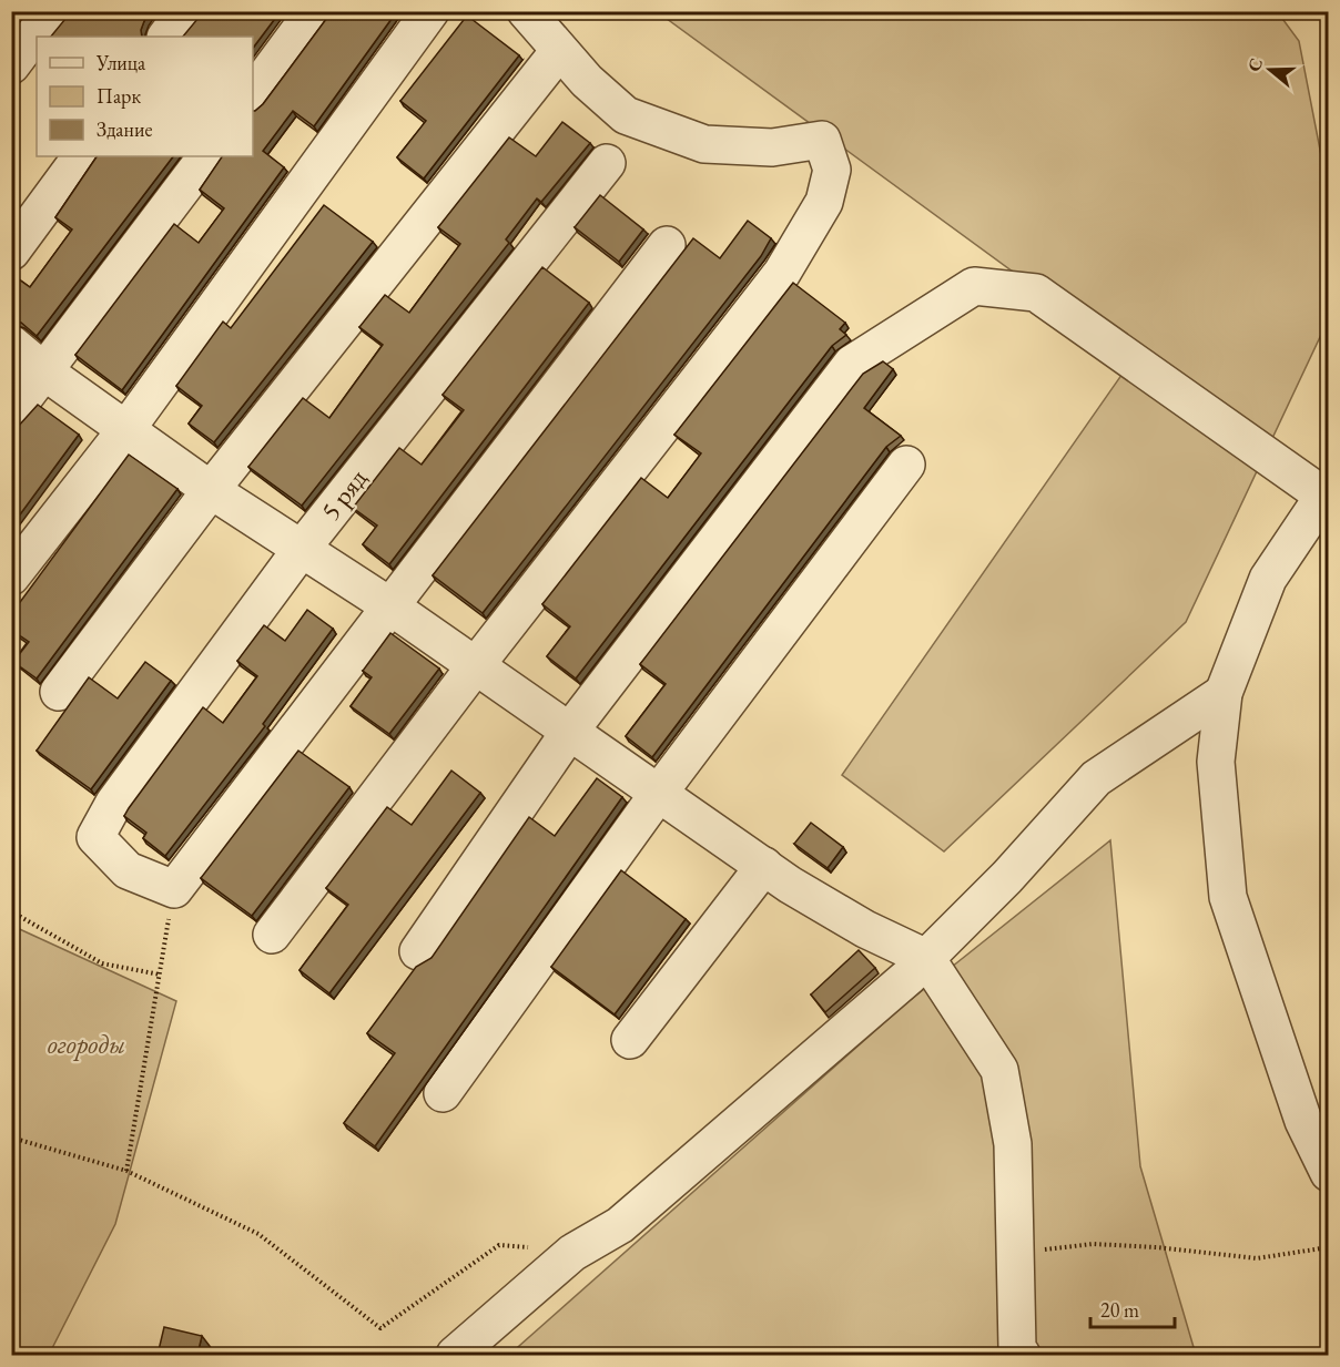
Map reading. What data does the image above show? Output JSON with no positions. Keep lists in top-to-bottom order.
{
  "streets": {
    "street": ["5 ряд"]
  },
  "parks": ["огороды"],
  "legend": ["Улица", "Парк", "Здание"],
  "scale_bar": "20 m",
  "north": "left"
}
